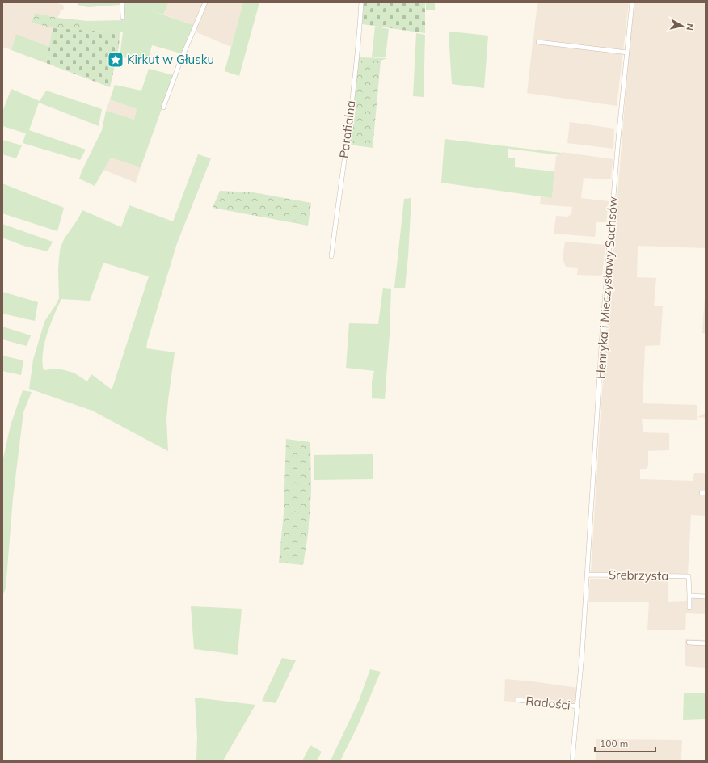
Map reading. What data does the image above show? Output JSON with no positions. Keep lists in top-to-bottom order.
{
  "streets": {
    "street": [
      "Parafialna",
      "Henryka i Mieczysławy Sachsów",
      "Srebrzysta",
      "Radości"
    ]
  },
  "crossings": [
    ["Henryka i Mieczysławy Sachsów", "Srebrzysta"],
    ["Henryka i Mieczysławy Sachsów", "Radości"]
  ],
  "places": {
    "place": ["Kirkut w Głusku"]
  },
  "scale_bar": "100 m",
  "north": "right"
}
